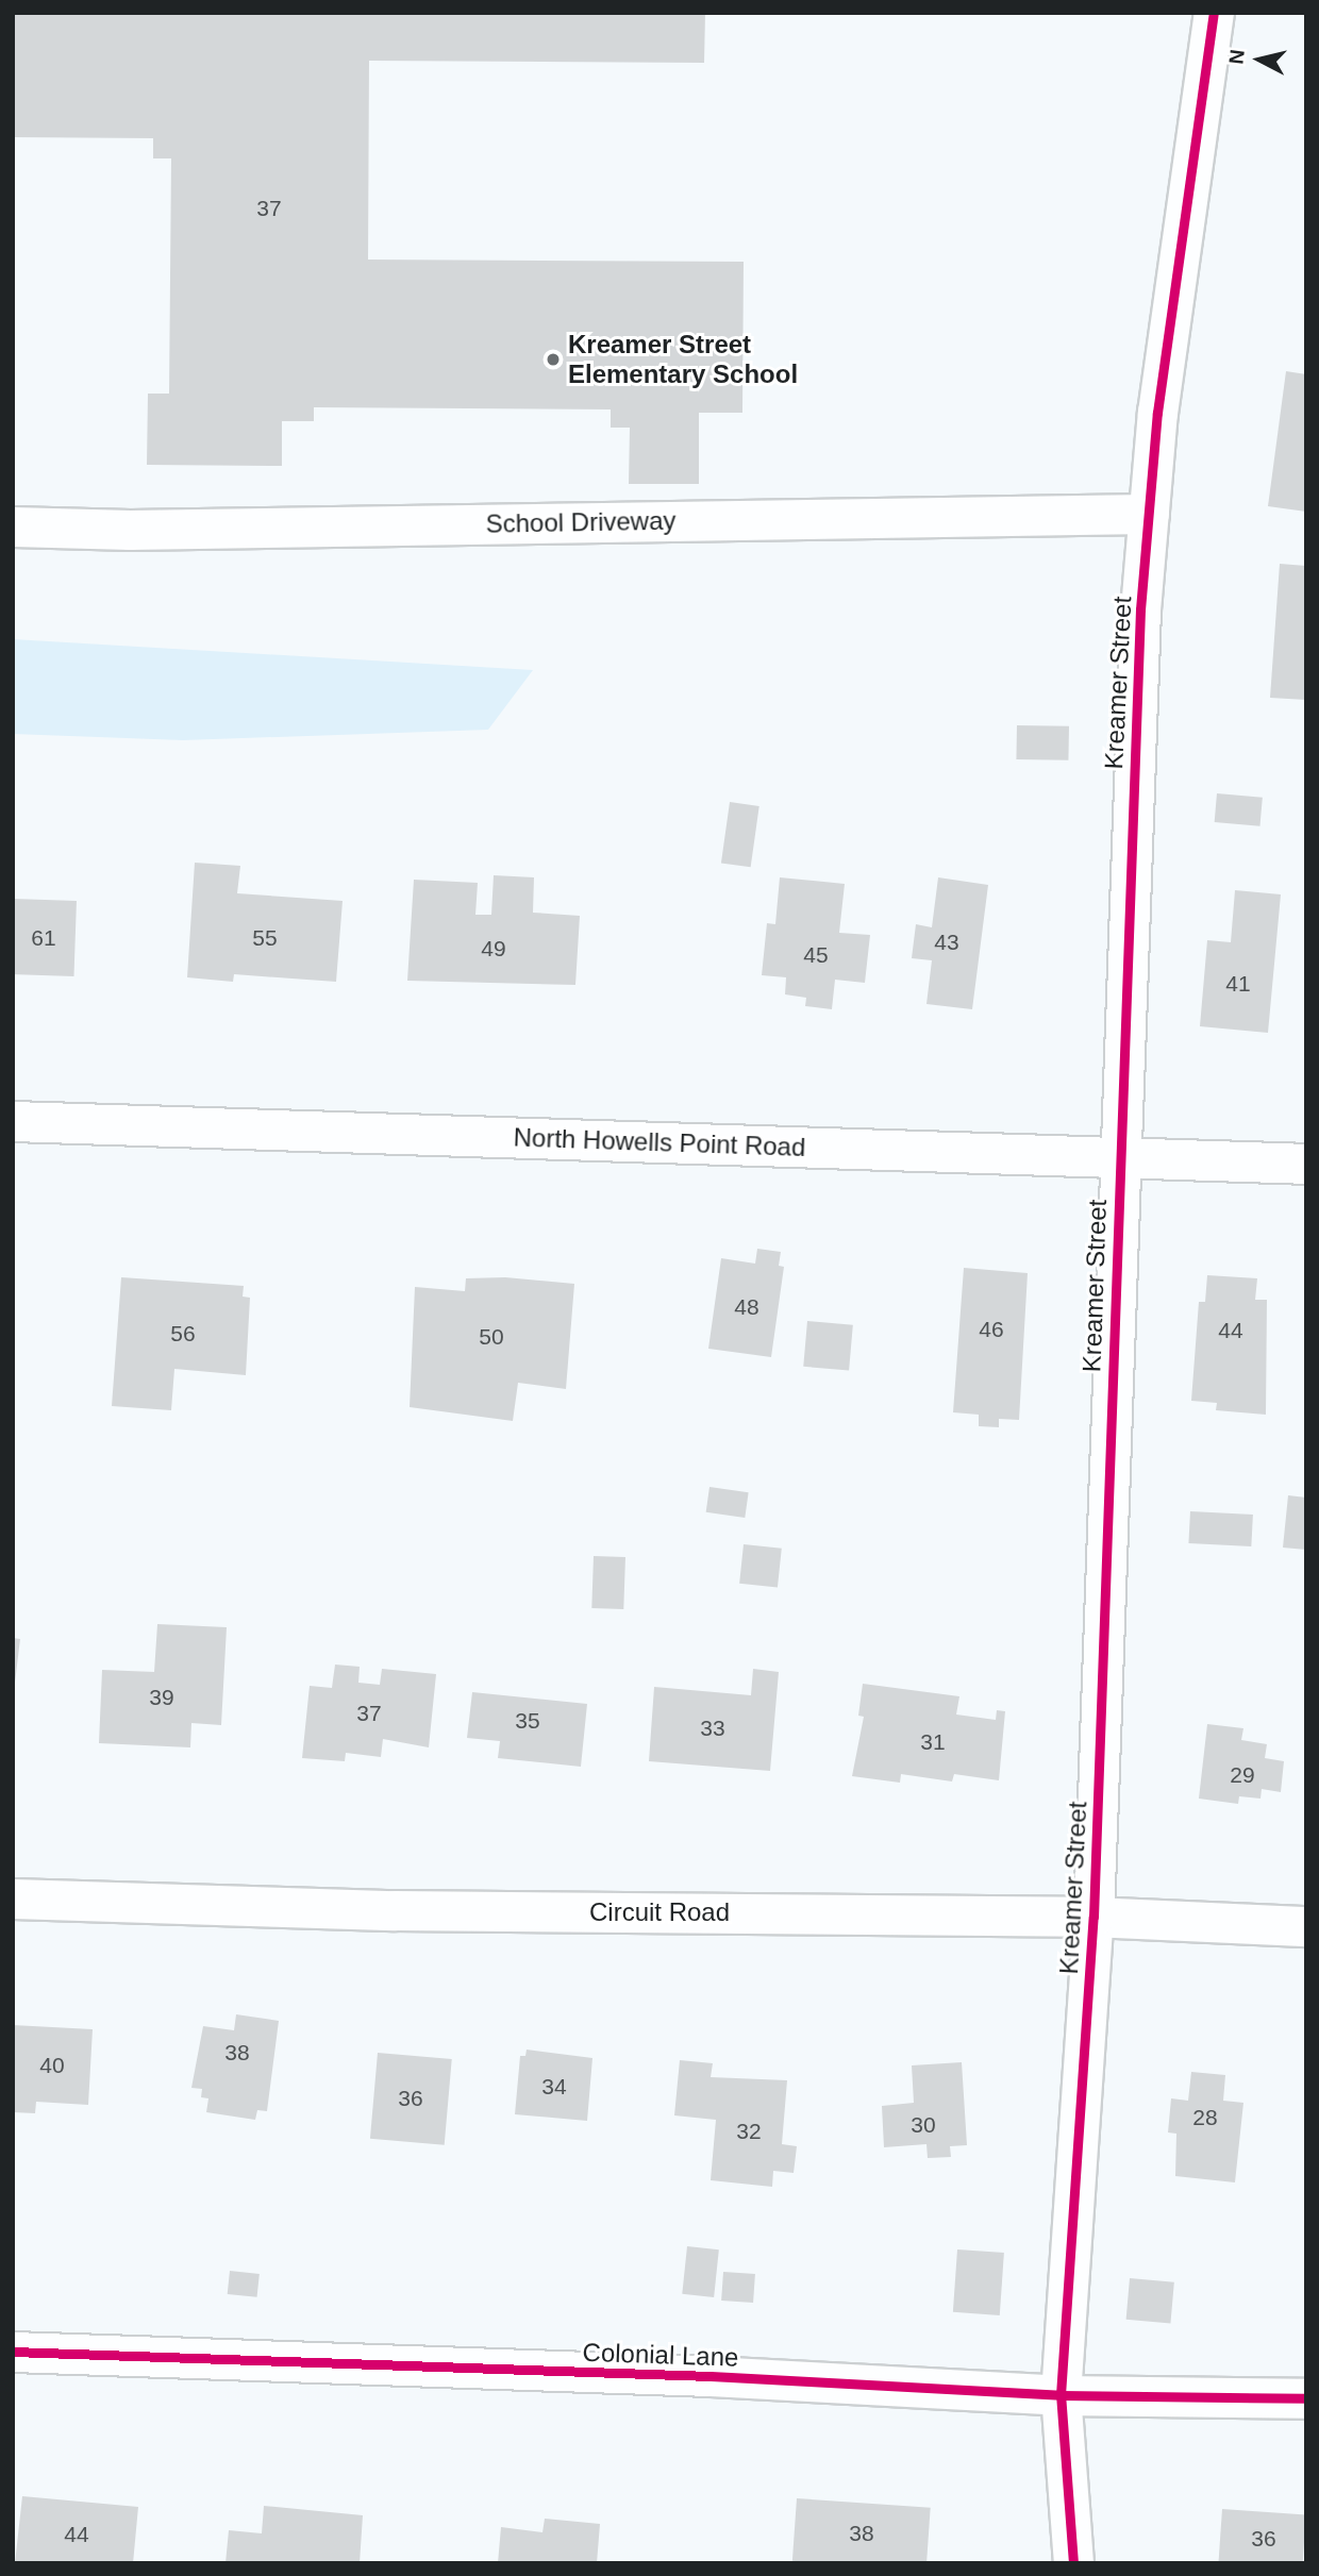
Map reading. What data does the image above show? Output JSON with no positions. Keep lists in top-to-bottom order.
{
  "streets": {
    "street": [
      "School Driveway",
      "Kreamer Street",
      "North Howells Point Road",
      "Circuit Road",
      "Colonial Lane"
    ]
  },
  "crossings": [
    ["School Driveway", "Kreamer Street"],
    ["Kreamer Street", "North Howells Point Road"],
    ["Kreamer Street", "Circuit Road"],
    ["Kreamer Street", "Colonial Lane"]
  ],
  "places": ["Kreamer Street Elementary School"],
  "house_numbers": [
    "37",
    "61",
    "55",
    "43",
    "49",
    "45",
    "41",
    "48",
    "46",
    "44",
    "56",
    "50",
    "39",
    "37",
    "35",
    "33",
    "31",
    "29",
    "38",
    "40",
    "34",
    "36",
    "28",
    "30",
    "32",
    "38",
    "44",
    "36"
  ],
  "north": "left"
}
